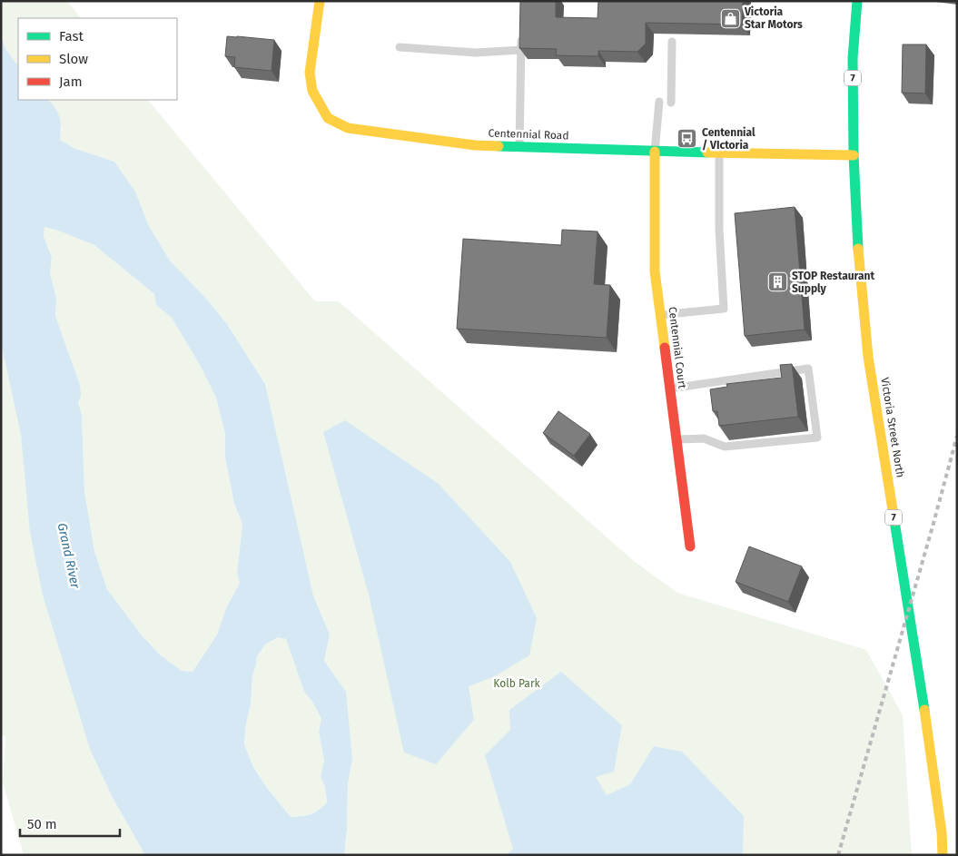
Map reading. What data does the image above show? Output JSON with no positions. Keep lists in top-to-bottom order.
{
  "streets": {
    "street": [
      "7",
      "Centennial Road",
      "Centennial Court",
      "Victoria Street North"
    ]
  },
  "crossings": [
    ["Centennial Road", "Centennial Court"],
    ["Centennial Road", "Victoria Street North"]
  ],
  "water": ["Grand River"],
  "parks": ["Kolb Park"],
  "places": {
    "shop": ["Victoria Star Motors"],
    "bus stop": ["Centennial / VIctoria"],
    "building": ["STOP Restaurant Supply"]
  },
  "legend": ["Fast", "Slow", "Jam"],
  "scale_bar": "50 m"
}
